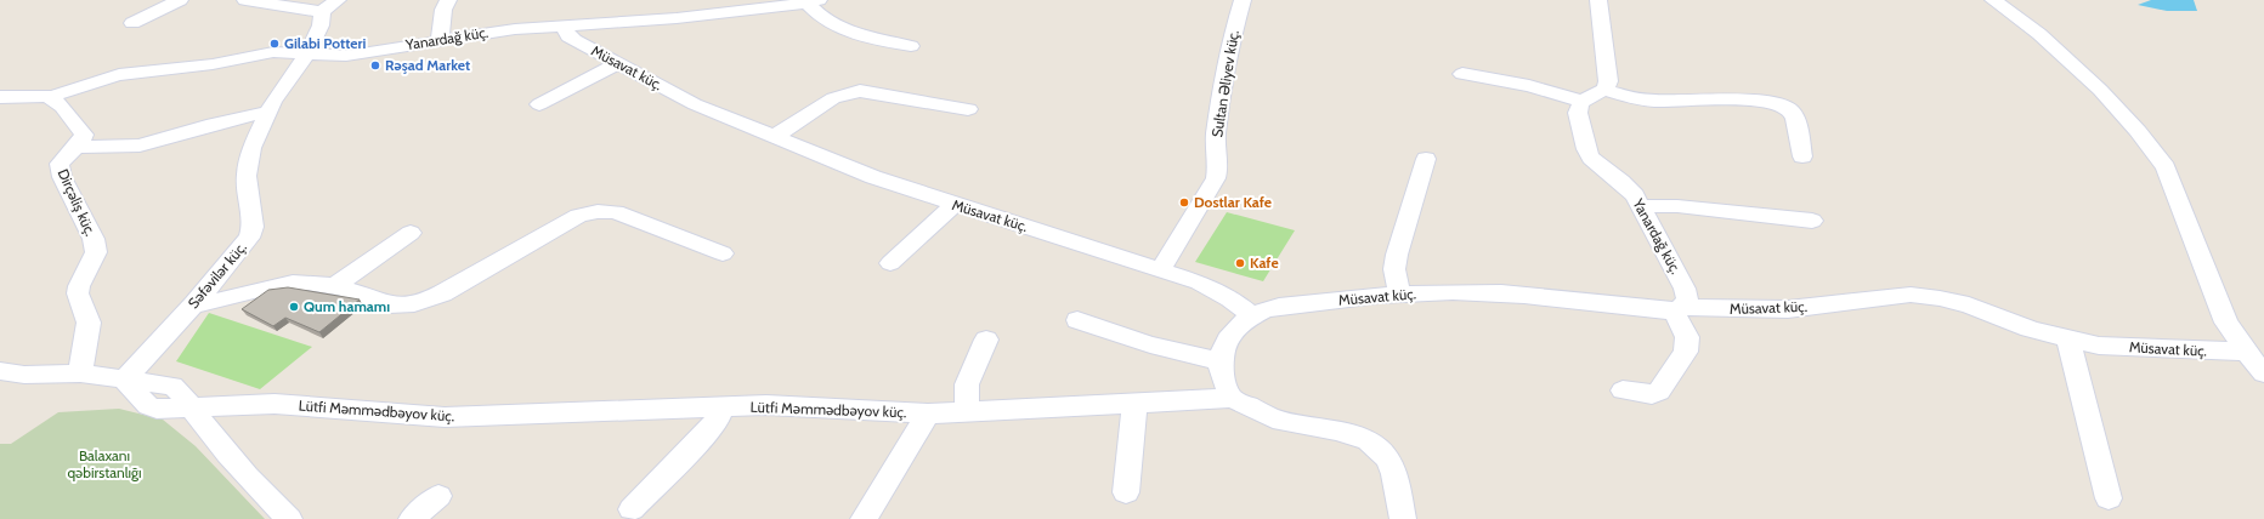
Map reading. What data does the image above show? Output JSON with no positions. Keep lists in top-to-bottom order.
{
  "streets": {
    "street": [
      "Yanardağ küç.",
      "Müsavat küç.",
      "Sultan Əliyev küç.",
      "Dirçəliş küç.",
      "Səfəvilər küç.",
      "Lütfi Məmmədbəyov küç."
    ]
  },
  "crossings": [
    ["Yanardağ küç.", "Müsavat küç."],
    ["Yanardağ küç.", "Dirçəliş küç."],
    ["Yanardağ küç.", "Səfəvilər küç."],
    ["Müsavat küç.", "Sultan Əliyev küç."],
    ["Səfəvilər küç.", "Lütfi Məmmədbəyov küç."]
  ],
  "parks": ["Balaxanı qəbirstanlığı"],
  "places": [
    "Gilabi Potteri",
    "Rəşad Market",
    "Dostlar Kafe",
    "Kafe",
    "Qum hamamı"
  ]
}
